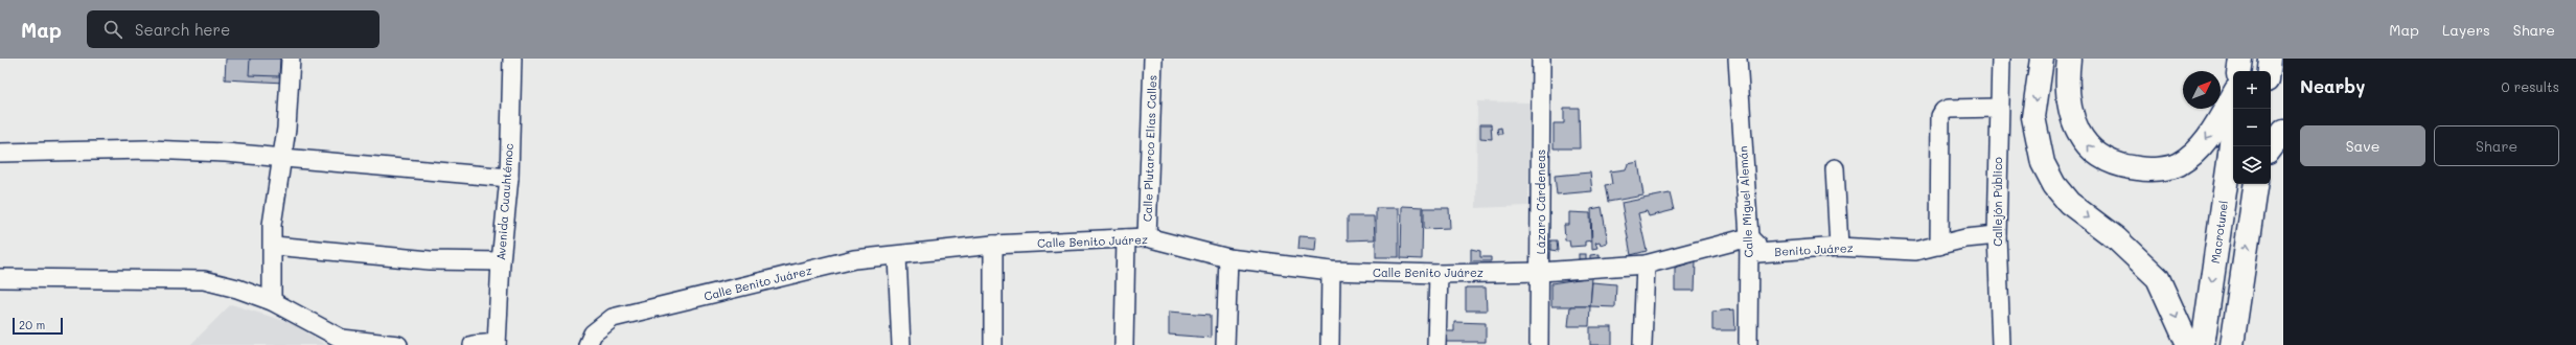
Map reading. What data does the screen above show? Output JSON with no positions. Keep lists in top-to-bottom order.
{
  "streets": {
    "highway": ["Macrotunel"],
    "street": [
      "Calle Plutarco Elías Calles",
      "Avenida Cuauhtémoc",
      "Lázaro Cárdeneas",
      "Calle Miguel Alemán",
      "Callejón Público",
      "Calle Benito Juárez",
      "Benito Juárez"
    ]
  },
  "crossings": [
    ["Calle Plutarco Elías Calles", "Calle Benito Juárez"],
    ["Lázaro Cárdeneas", "Calle Benito Juárez"],
    ["Calle Miguel Alemán", "Calle Benito Juárez"],
    ["Calle Miguel Alemán", "Benito Juárez"],
    ["Callejón Público", "Benito Juárez"],
    ["Calle Benito Juárez", "Benito Juárez"]
  ],
  "scale_bar": "20 m",
  "north": "top right",
  "page": {
    "header": "Map",
    "search": "Search here",
    "nav": ["Map", "Layers", "Share"],
    "heading": ["Nearby", "0 results"],
    "map_buttons": ["+", "−"],
    "buttons": ["Save", "Share"],
    "scale": "20 m"
  }
}
